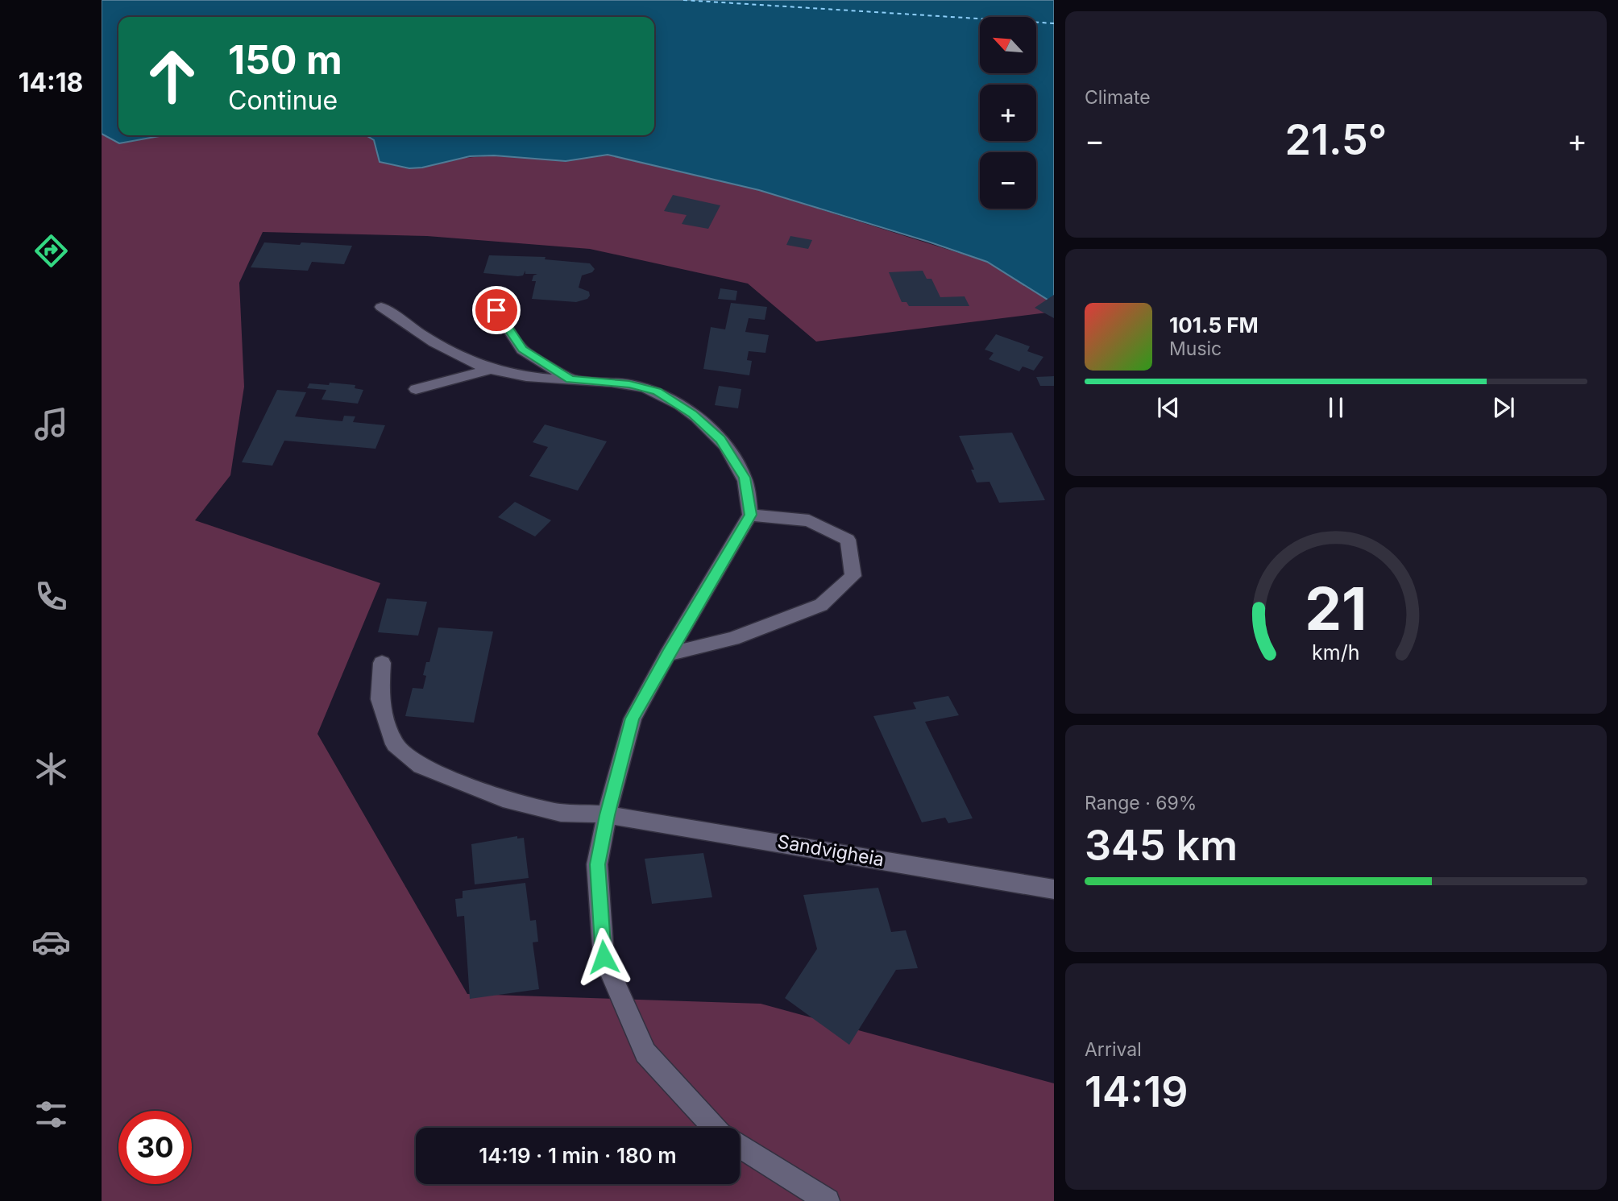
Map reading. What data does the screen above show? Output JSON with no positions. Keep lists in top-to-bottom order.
{
  "streets": {
    "street": ["Sandvigheia"]
  },
  "north": "top left",
  "page": {
    "tabs": "14:18",
    "tile": [
      "Climate",
      ["Range · 69%", "345 km"],
      ["Arrival", "14:19"]
    ],
    "map_buttons": ["+", "−"],
    "turn": ["150 m", "Continue"],
    "heat": ["−", "21.5°", "+"],
    "song": ["101.5 FM", "Music"],
    "limit": "30",
    "trip": "14:19 · 1 min · 180 m",
    "gauge": ["21", "km/h"]
  }
}
